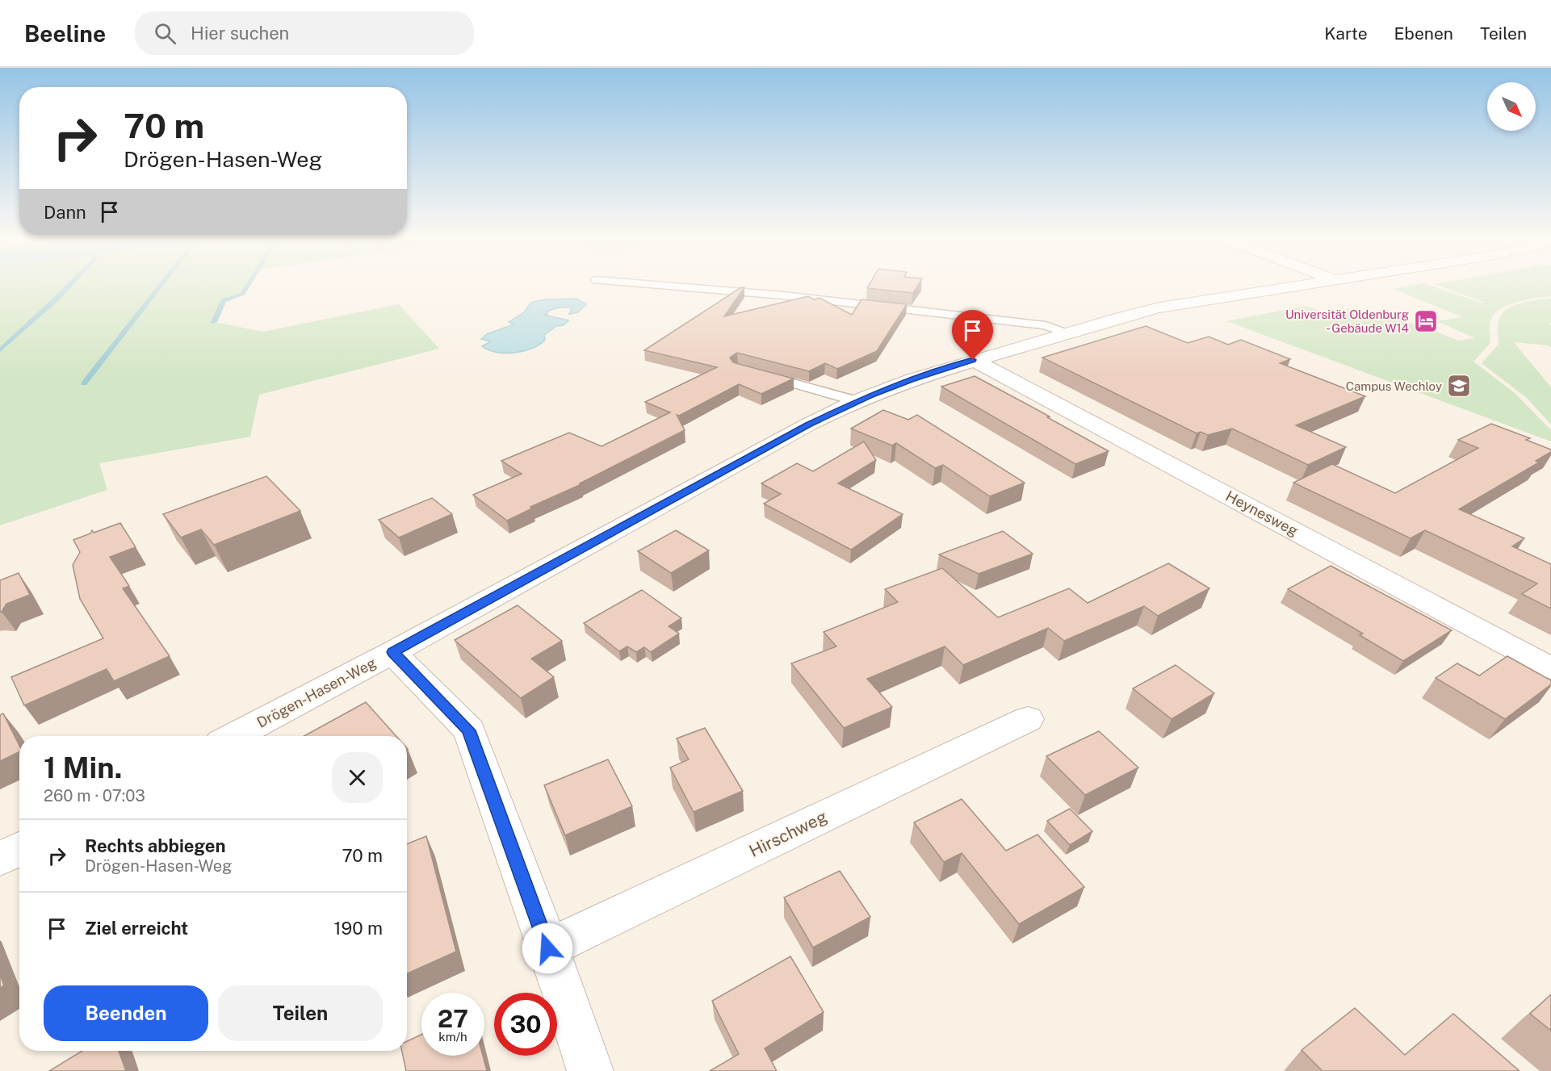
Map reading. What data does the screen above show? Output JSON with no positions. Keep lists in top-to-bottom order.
{
  "streets": {
    "street": ["Heynesweg", "Drögen-Hasen-Weg", "Hirschweg"]
  },
  "crossings": [
    ["Heynesweg", "Drögen-Hasen-Weg"]
  ],
  "places": {
    "hotel": ["Universität Oldenburg - Gebäude W14"],
    "school or university": ["Campus Wechloy"]
  },
  "north": "bottom right",
  "page": {
    "header": "Beeline",
    "search": "Hier suchen",
    "nav": ["Karte", "Ebenen", "Teilen"],
    "turn": ["70 m", "Drögen-Hasen-Weg"],
    "then": "Dann",
    "heading": ["1 Min.", "260 m · 07:03"],
    "list": [
      {
        "name": "Rechts abbiegen",
        "note": "Drögen-Hasen-Weg",
        "value": "70 m"
      },
      {
        "name": "Ziel erreicht",
        "value": "190 m"
      }
    ],
    "buttons": ["Beenden", "Teilen"],
    "speed": "27 km/h",
    "limit": "30"
  }
}
